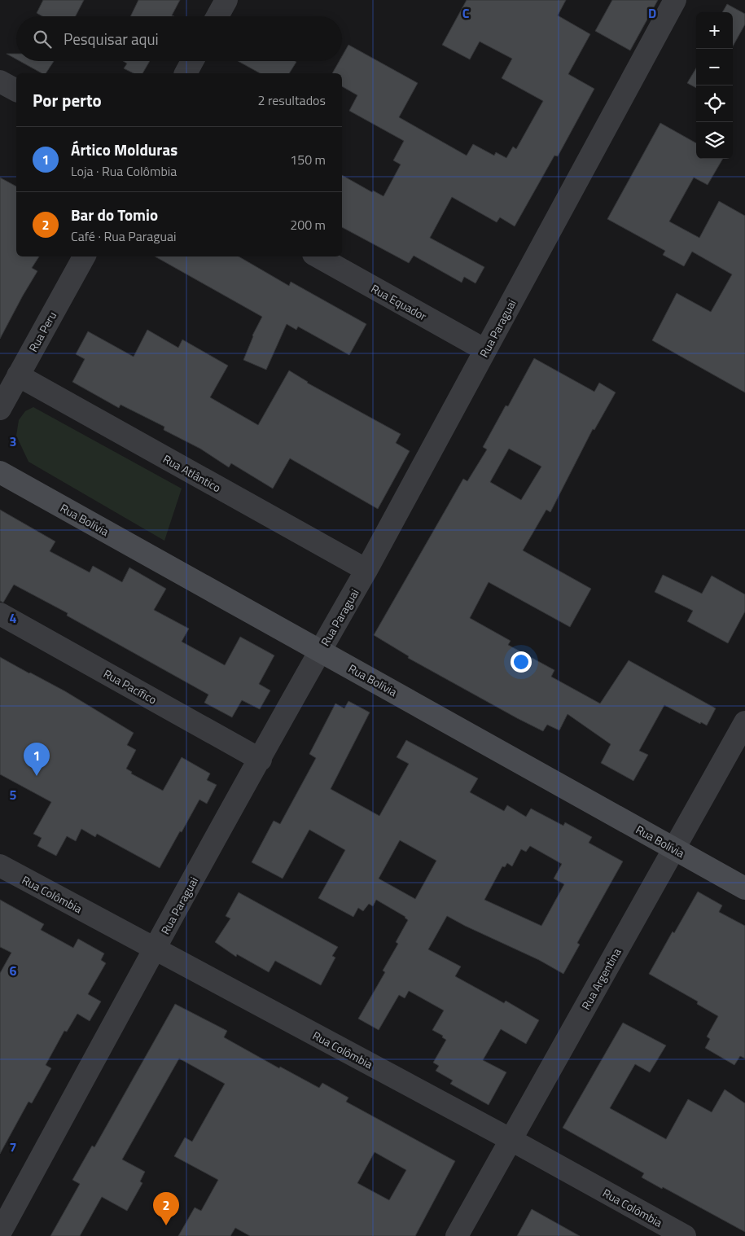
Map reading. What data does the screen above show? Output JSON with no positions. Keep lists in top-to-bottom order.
{
  "streets": {
    "street": [
      "Rua Equador",
      "Rua Paraguai",
      "Rua Peru",
      "Rua Atlântico",
      "Rua Bolívia",
      "Rua Pacífico",
      "Rua Colômbia",
      "Rua Argentina"
    ]
  },
  "crossings": [
    ["Rua Equador", "Rua Paraguai"],
    ["Rua Paraguai", "Rua Atlântico"],
    ["Rua Paraguai", "Rua Bolívia"],
    ["Rua Paraguai", "Rua Pacífico"],
    ["Rua Paraguai", "Rua Colômbia"],
    ["Rua Peru", "Rua Atlântico"],
    ["Rua Bolívia", "Rua Argentina"],
    ["Rua Colômbia", "Rua Argentina"]
  ],
  "page": {
    "map_buttons": ["+", "−"],
    "search": "Pesquisar aqui",
    "heading": ["Por perto", "2 resultados"],
    "list": [
      {
        "mark": "1",
        "name": "Ártico Molduras",
        "note": "Loja · Rua Colômbia",
        "value": "150 m"
      },
      {
        "mark": "2",
        "name": "Bar do Tomio",
        "note": "Café · Rua Paraguai",
        "value": "200 m"
      }
    ],
    "pins": ["1", "2"]
  },
  "grid": {
    "columns": ["C", "D"],
    "rows": [
      "3",
      "4",
      "5",
      "6",
      "7"
    ]
  }
}
